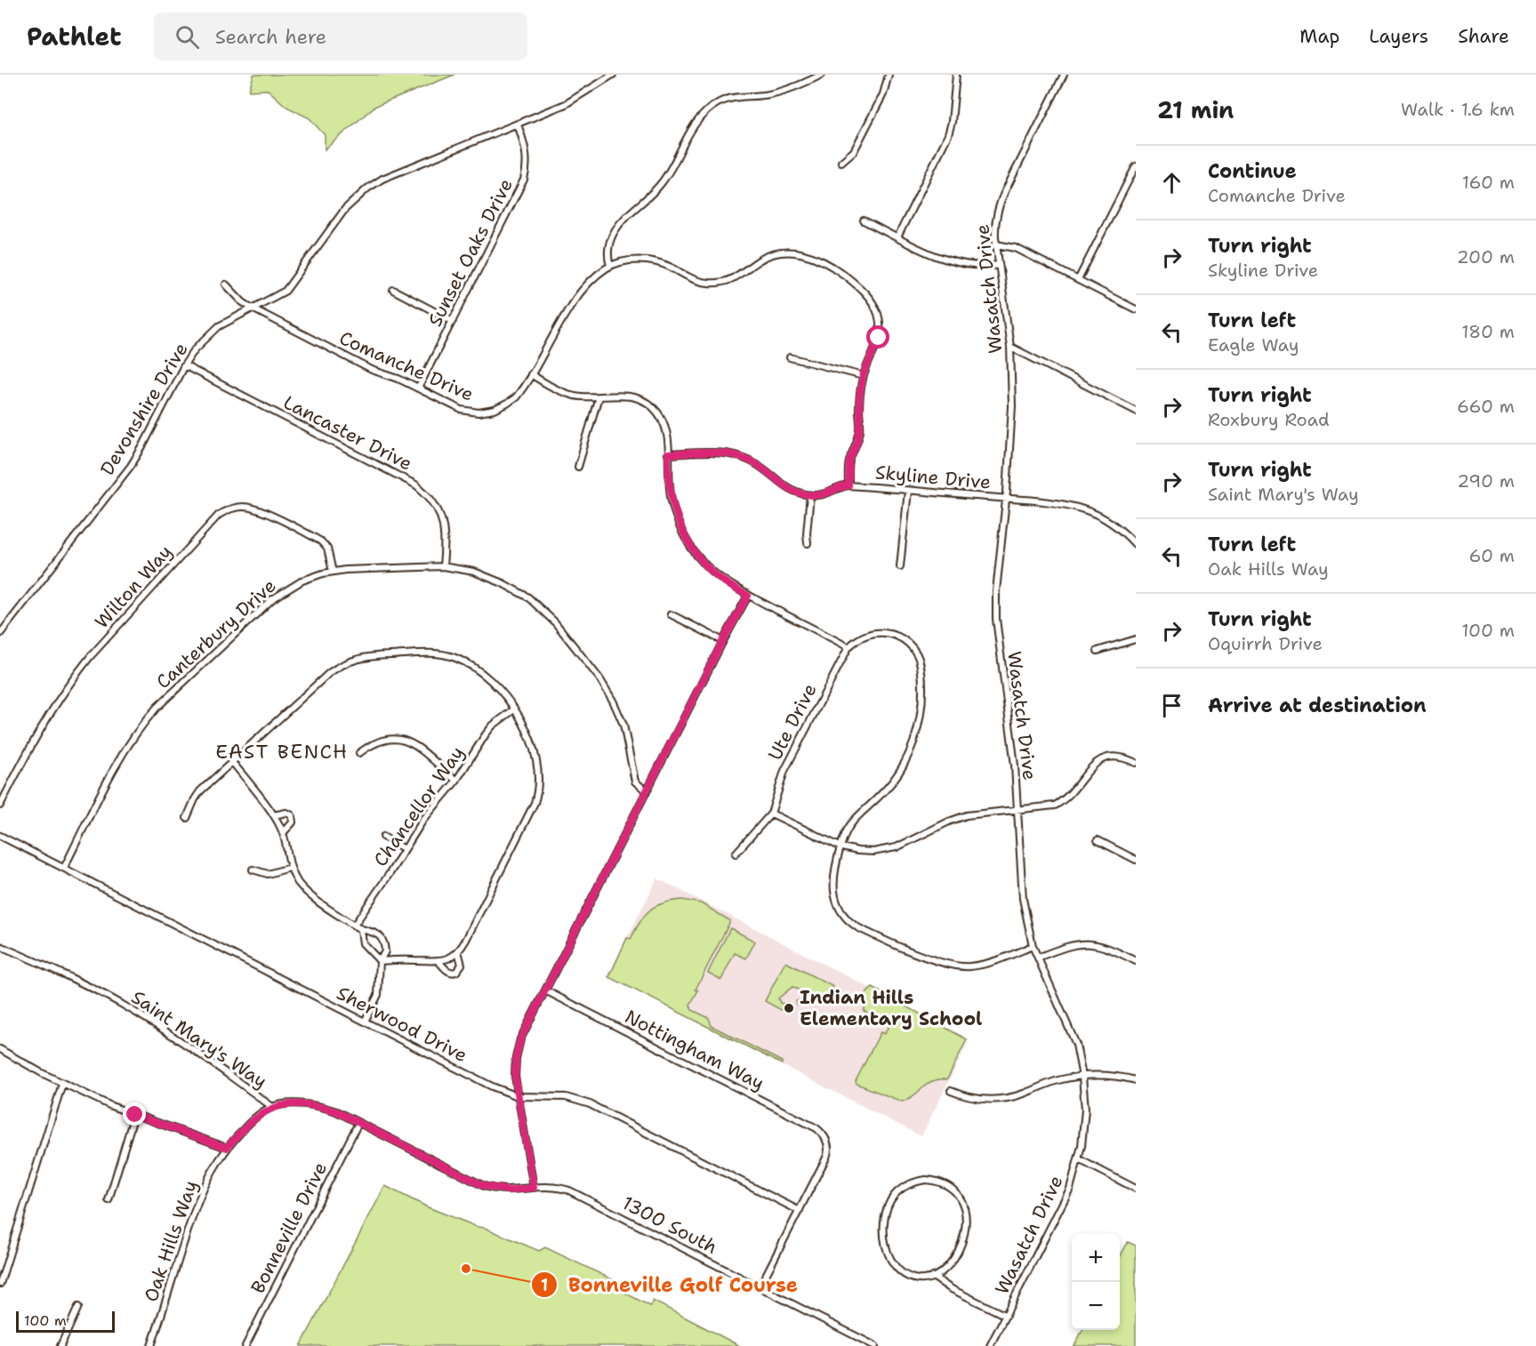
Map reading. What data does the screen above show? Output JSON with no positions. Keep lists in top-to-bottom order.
{
  "streets": {
    "street": [
      "Sunset Oaks Drive",
      "Wasatch Drive",
      "Comanche Drive",
      "Devonshire Drive",
      "Lancaster Drive",
      "Skyline Drive",
      "Wilton Way",
      "Canterbury Drive",
      "Ute Drive",
      "Chancellor Way",
      "Sherwood Drive",
      "Saint Mary's Way",
      "Nottingham Way",
      "1300 South",
      "Bonneville Drive",
      "Oak Hills Way"
    ]
  },
  "crossings": [
    ["Sunset Oaks Drive", "Comanche Drive"],
    ["Sunset Oaks Drive", "Devonshire Drive"],
    ["Wasatch Drive", "Skyline Drive"],
    ["Comanche Drive", "Devonshire Drive"],
    ["Comanche Drive", "Skyline Drive"],
    ["Devonshire Drive", "Lancaster Drive"],
    ["Lancaster Drive", "Canterbury Drive"],
    ["Wilton Way", "Canterbury Drive"],
    ["Canterbury Drive", "Sherwood Drive"],
    ["Sherwood Drive", "Nottingham Way"],
    ["Saint Mary's Way", "1300 South"],
    ["Saint Mary's Way", "Bonneville Drive"],
    ["Saint Mary's Way", "Oak Hills Way"]
  ],
  "districts": ["EAST BENCH"],
  "places": ["Indian Hills Elementary School", "Bonneville Golf Course"],
  "scale_bar": "100 m",
  "page": {
    "header": "Pathlet",
    "search": "Search here",
    "nav": ["Map", "Layers", "Share"],
    "heading": ["21 min", "Walk · 1.6 km"],
    "list": [
      ["Continue", "Comanche Drive", "160 m"],
      ["Turn right", "Skyline Drive", "200 m"],
      ["Turn left", "Eagle Way", "180 m"],
      ["Turn right", "Roxbury Road", "660 m"],
      ["Turn right", "Saint Mary's Way", "290 m"],
      ["Turn left", "Oak Hills Way", "60 m"],
      ["Turn right", "Oquirrh Drive", "100 m"],
      "Arrive at destination"
    ],
    "map_buttons": ["+", "−"],
    "scale": "100 m"
  }
}
